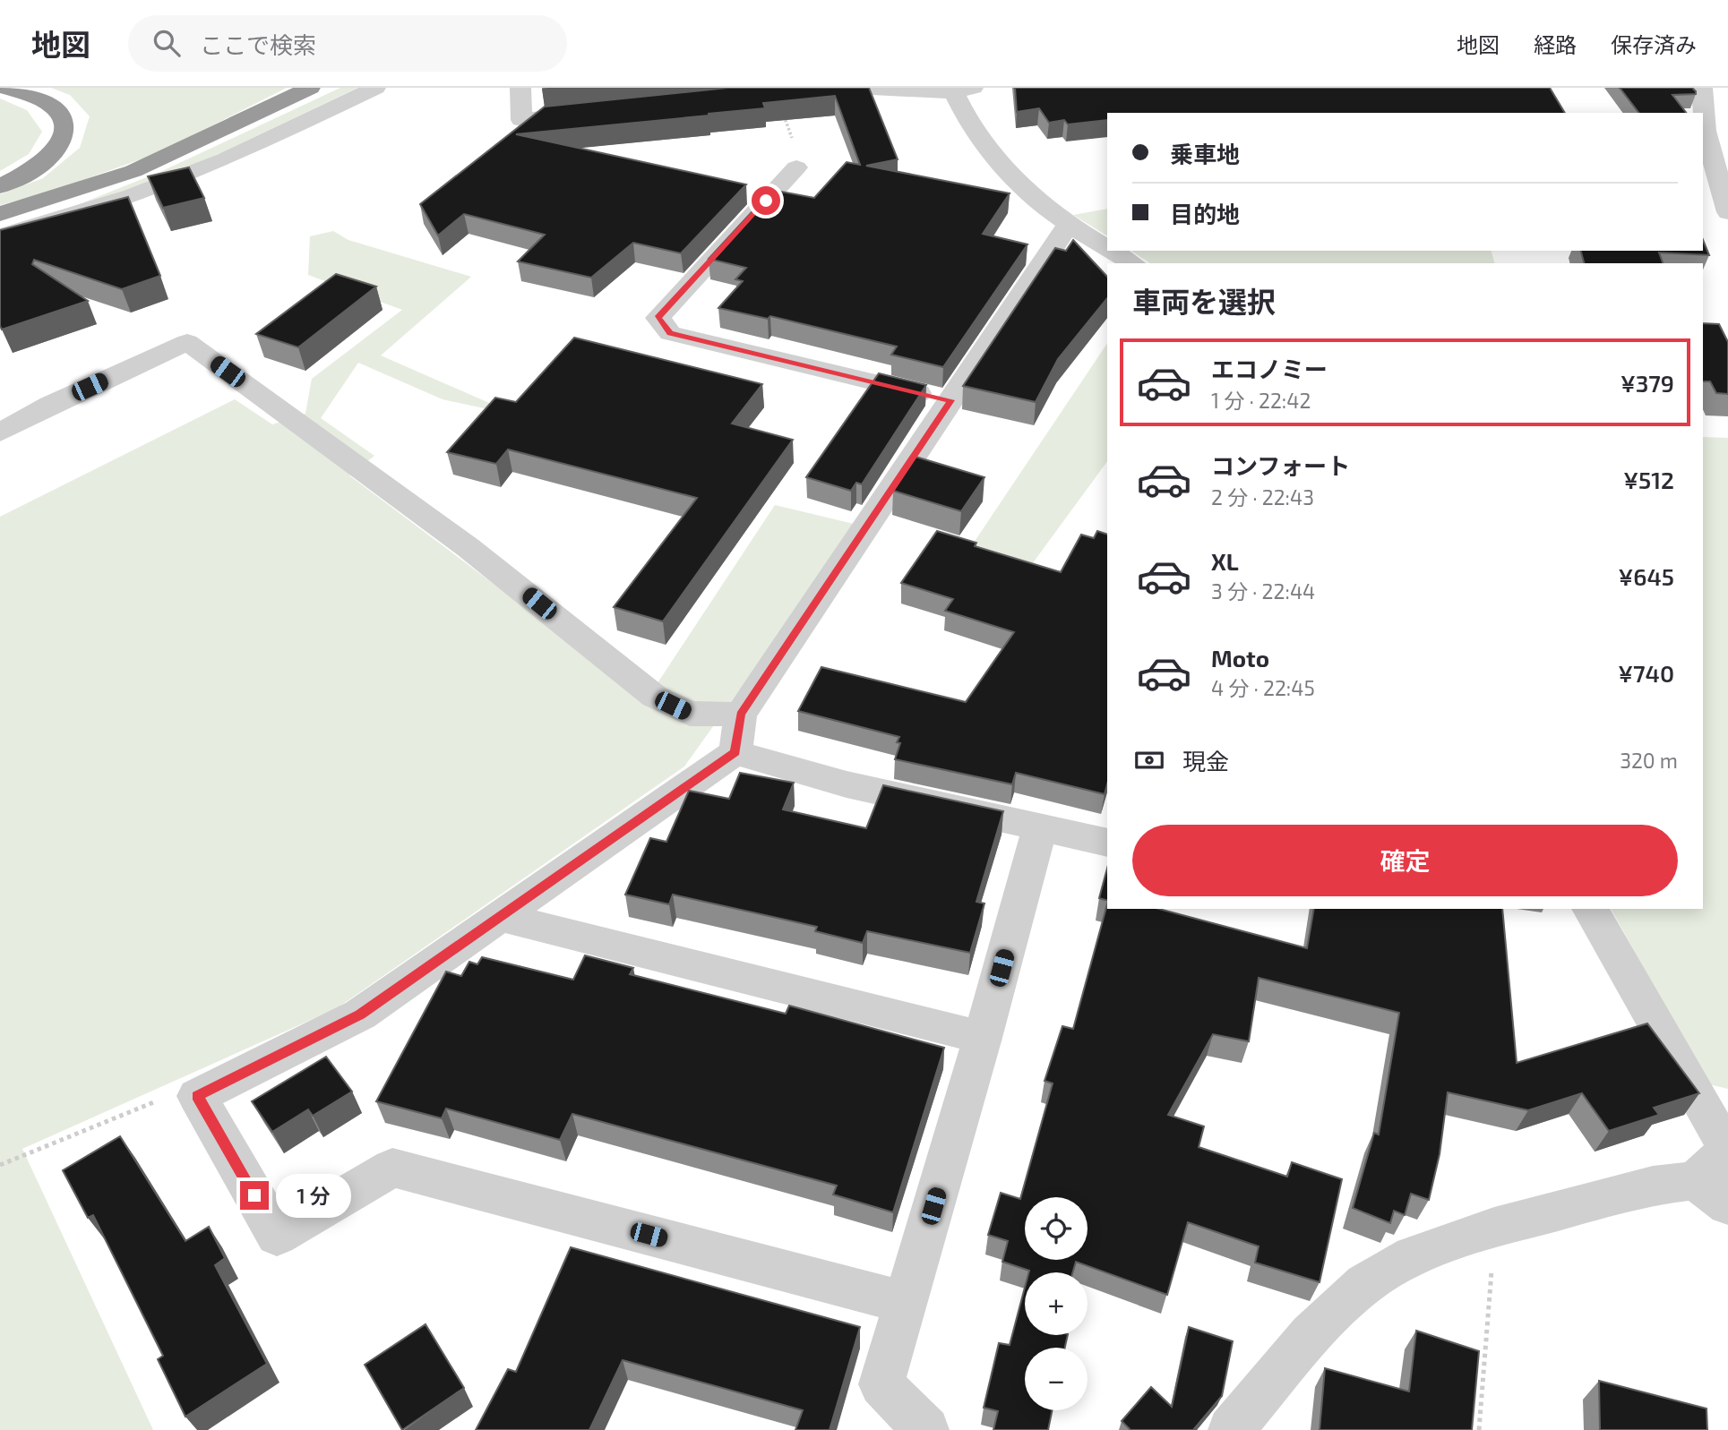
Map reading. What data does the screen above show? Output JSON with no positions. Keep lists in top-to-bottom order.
{
  "page": {
    "header": "地図",
    "search": "ここで検索",
    "nav": ["地図", "経路", "保存済み"],
    "banner": ["乗車地", "目的地"],
    "heading": "車両を選択",
    "list": [
      {
        "name": "エコノミー",
        "note": "1 分 · 22:42",
        "value": "¥379"
      },
      {
        "name": "コンフォート",
        "note": "2 分 · 22:43",
        "value": "¥512"
      },
      {
        "name": "XL",
        "note": "3 分 · 22:44",
        "value": "¥645"
      },
      {
        "name": "Moto",
        "note": "4 分 · 22:45",
        "value": "¥740"
      }
    ],
    "pay": ["現金", "320 m"],
    "buttons": "確定",
    "bubble": "1 分",
    "map_buttons": ["+", "−"]
  }
}
